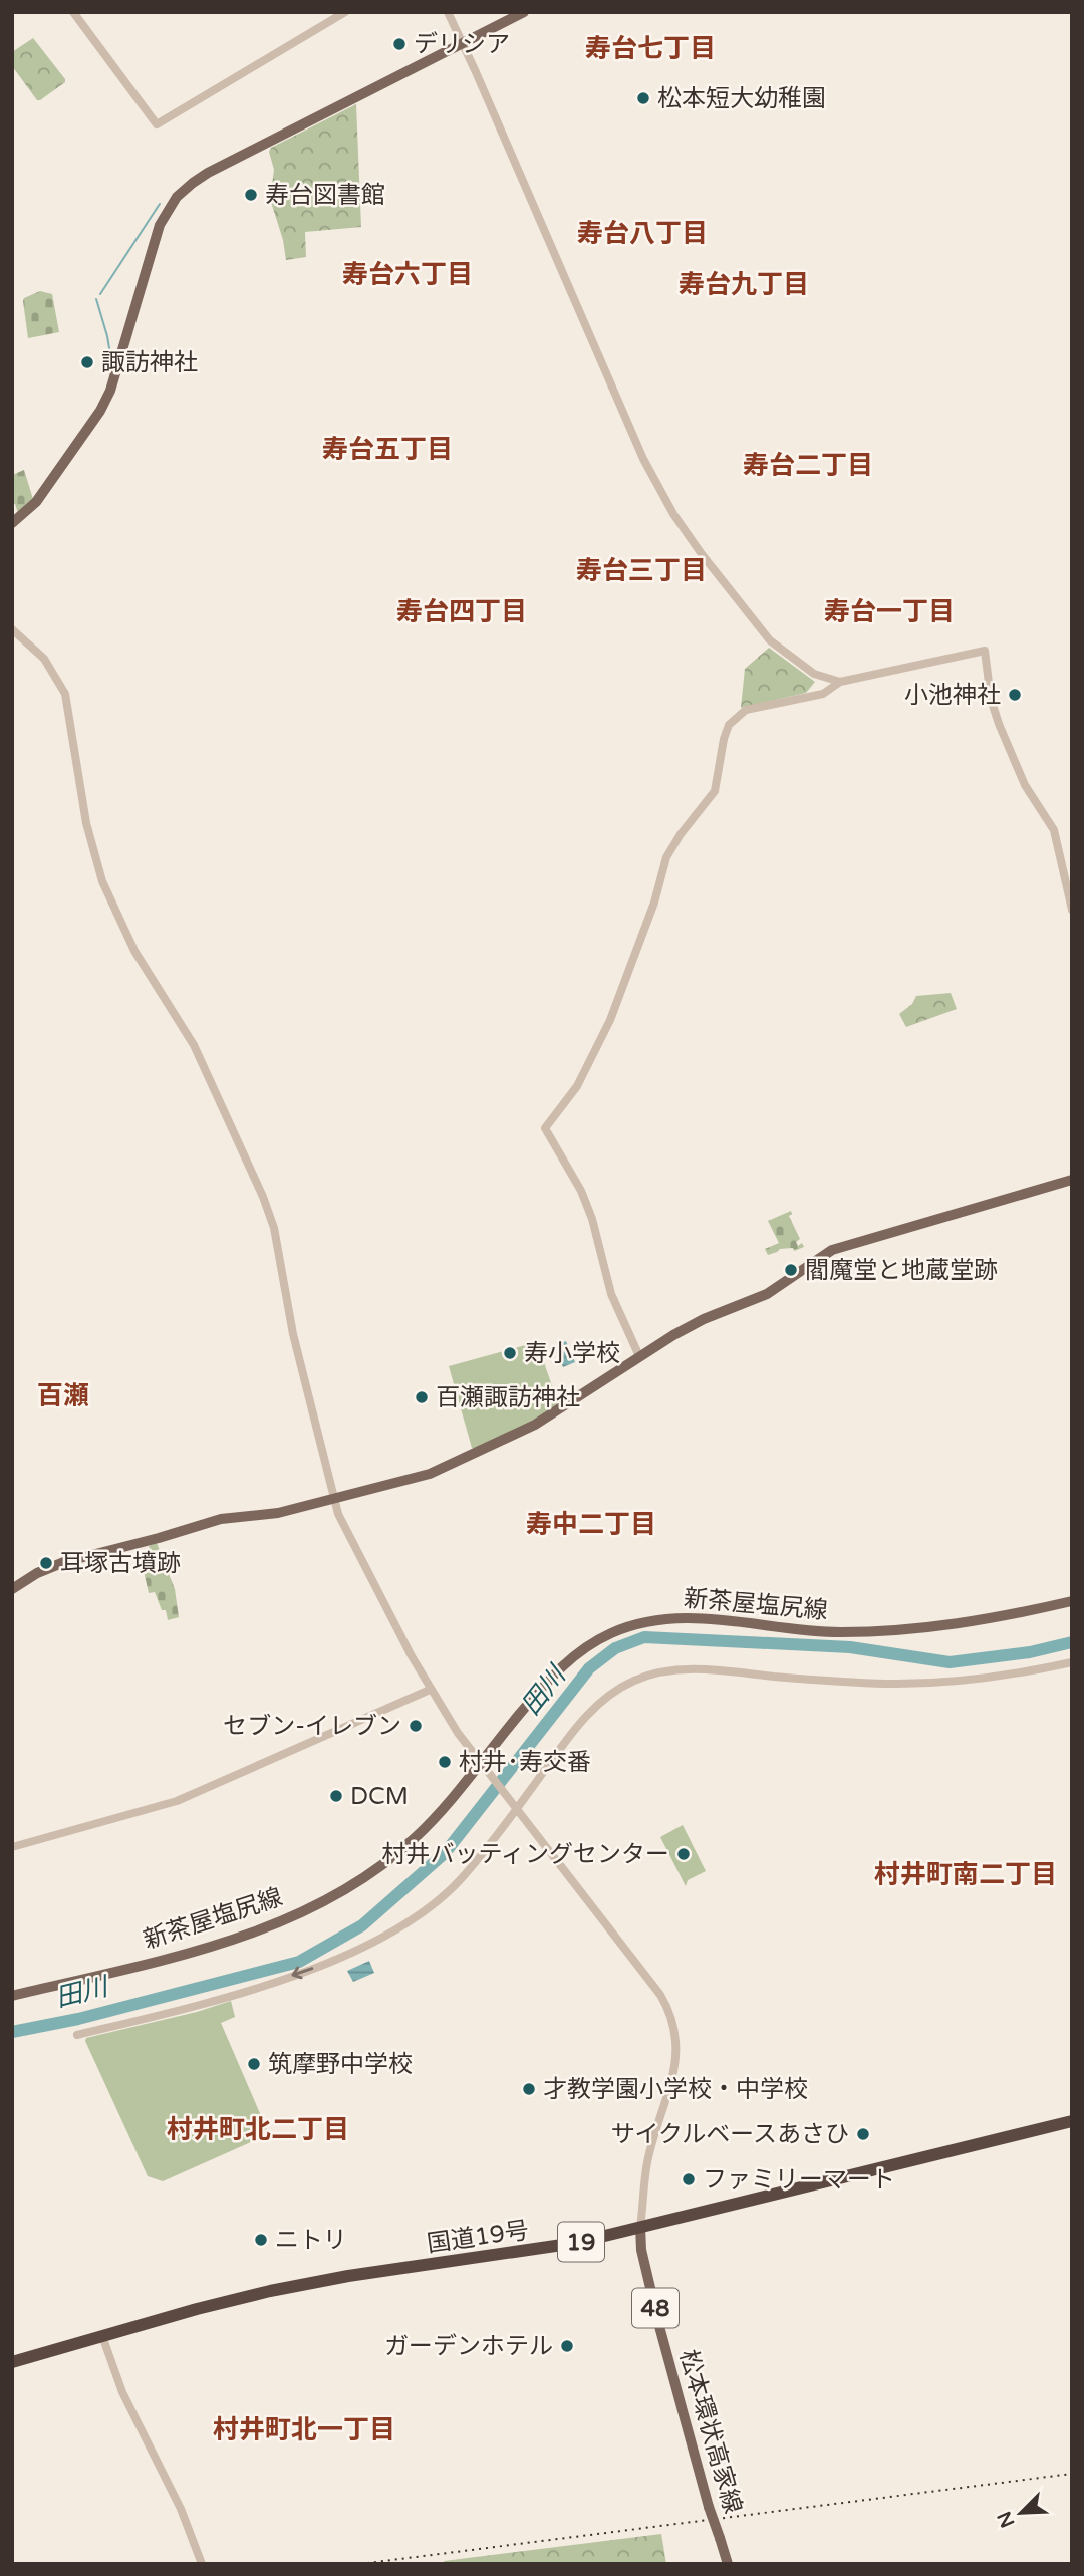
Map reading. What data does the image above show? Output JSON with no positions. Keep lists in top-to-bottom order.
{
  "streets": {
    "highway": ["国道19号", "19"],
    "main road": ["新茶屋塩尻線", "48", "松本環状高家線"]
  },
  "crossings": [
    ["国道19号", "松本環状高家線"]
  ],
  "districts": [
    "寿台七丁目",
    "寿台八丁目",
    "寿台六丁目",
    "寿台九丁目",
    "寿台五丁目",
    "寿台二丁目",
    "寿台三丁目",
    "寿台四丁目",
    "寿台一丁目",
    "百瀬",
    "寿中二丁目",
    "村井町南二丁目",
    "村井町北二丁目",
    "村井町北一丁目"
  ],
  "water": ["田川"],
  "places": [
    "デリシア",
    "松本短大幼稚園",
    "寿台図書館",
    "諏訪神社",
    "小池神社",
    "閻魔堂と地蔵堂跡",
    "寿小学校",
    "百瀬諏訪神社",
    "耳塚古墳跡",
    "セブン-イレブン",
    "村井･寿交番",
    "DCM",
    "村井バッティングセンター",
    "筑摩野中学校",
    "才教学園小学校・中学校",
    "サイクルベースあさひ",
    "ファミリーマート",
    "ニトリ",
    "ガーデンホテル"
  ],
  "north": "bottom left"
}
